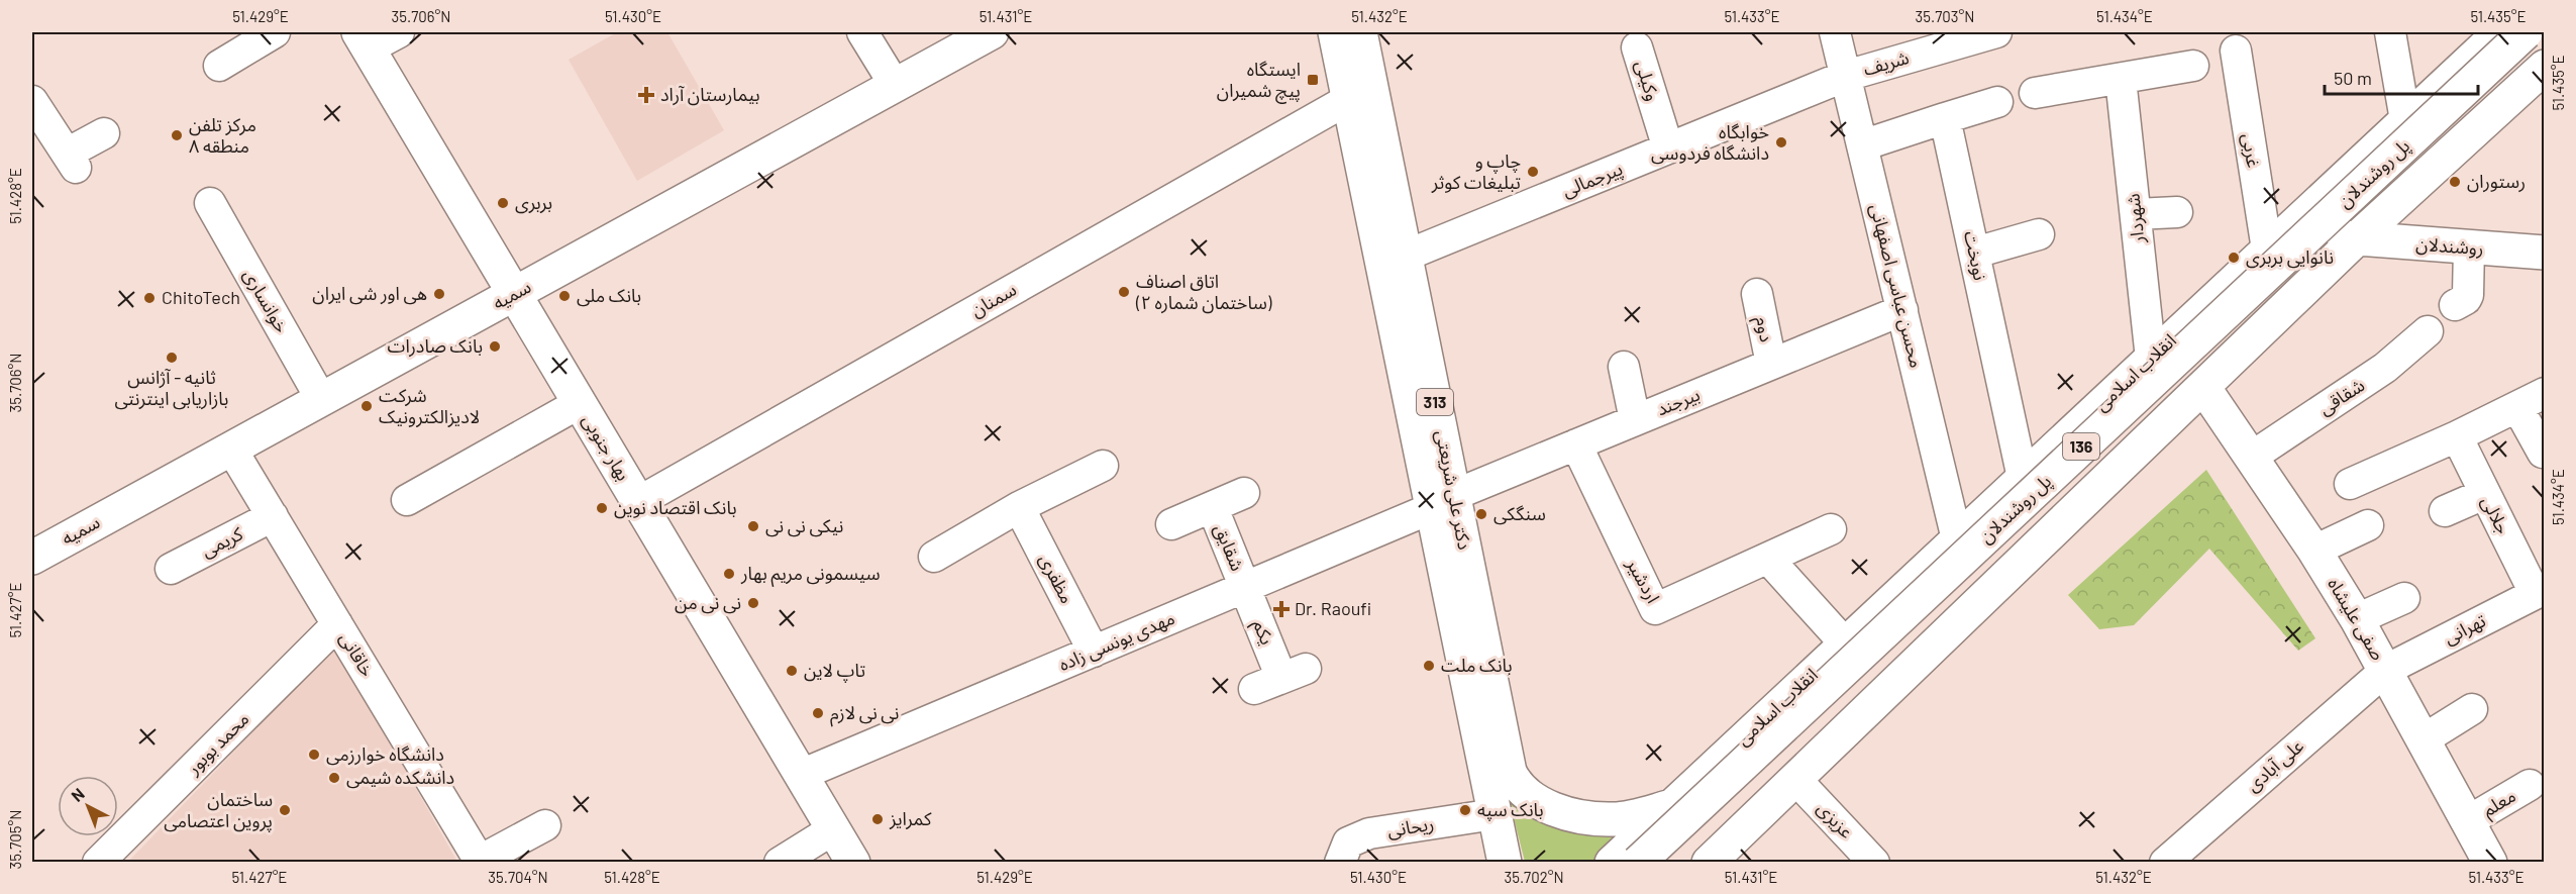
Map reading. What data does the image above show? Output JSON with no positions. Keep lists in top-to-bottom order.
{
  "streets": {
    "main road": [
      "پل روشندلان",
      "روشندلان",
      "سمیه",
      "انقلاب اسلامی",
      "313",
      "136",
      "بهار جنوبی",
      "دکتر علی شریعتی",
      "صفی علیشاه"
    ],
    "street": [
      "شریف",
      "وکیلی",
      "غربی",
      "پیرجمالی",
      "شهردار",
      "نوبخت",
      "محسن عباسی اصفهانی",
      "سمنان",
      "خوانساری",
      "دوم",
      "شقاقی",
      "بیرجند",
      "جلالی",
      "کریمی",
      "شقایق",
      "مظفری",
      "اردشیر",
      "تهرانی",
      "یکم",
      "مهدی یونسی زاده",
      "خاقانی",
      "محمد بوبور",
      "علی آبادی",
      "معلم",
      "عزیزی",
      "ریحانی"
    ]
  },
  "crossings": [
    ["شریف", "پیرجمالی"],
    ["شریف", "محسن عباسی اصفهانی"],
    ["وکیلی", "پیرجمالی"],
    ["غربی", "روشندلان"],
    ["غربی", "انقلاب اسلامی"],
    ["پیرجمالی", "محسن عباسی اصفهانی"],
    ["پیرجمالی", "دکتر علی شریعتی"],
    ["شهردار", "انقلاب اسلامی"],
    ["روشندلان", "انقلاب اسلامی"],
    ["نوبخت", "انقلاب اسلامی"],
    ["محسن عباسی اصفهانی", "انقلاب اسلامی"],
    ["محسن عباسی اصفهانی", "بیرجند"],
    ["سمیه", "خوانساری"],
    ["سمیه", "بهار جنوبی"],
    ["سمیه", "خاقانی"],
    ["سمنان", "بهار جنوبی"],
    ["سمنان", "دکتر علی شریعتی"],
    ["دوم", "بیرجند"],
    ["انقلاب اسلامی", "دکتر علی شریعتی"],
    ["شقاقی", "صفی علیشاه"],
    ["بیرجند", "دکتر علی شریعتی"],
    ["بیرجند", "اردشیر"],
    ["بیرجند", "مهدی یونسی زاده"],
    ["بهار جنوبی", "مهدی یونسی زاده"],
    ["دکتر علی شریعتی", "مهدی یونسی زاده"],
    ["دکتر علی شریعتی", "ریحانی"],
    ["جلالی", "تهرانی"],
    ["کریمی", "خاقانی"],
    ["شقایق", "یکم"],
    ["شقایق", "مهدی یونسی زاده"],
    ["مظفری", "مهدی یونسی زاده"],
    ["صفی علیشاه", "تهرانی"],
    ["صفی علیشاه", "علی آبادی"],
    ["صفی علیشاه", "معلم"],
    ["تهرانی", "علی آبادی"],
    ["یکم", "مهدی یونسی زاده"],
    ["خاقانی", "محمد بوبور"]
  ],
  "places": {
    "transit": ["ایستگاه پیچ شمیران"],
    "health": ["بیمارستان آراد", "Dr. Raoufi"],
    "other": [
      "مرکز تلفن منطقه ۸",
      "خوابگاه دانشگاه فردوسی",
      "چاپ و تبلیغات کوثر",
      "رستوران",
      "بربری",
      "نانوایی بربری",
      "اتاق اصناف (ساختمان شماره ۲)",
      "هی اور شی ایران",
      "بانک ملی",
      "ChitoTech",
      "بانک صادرات",
      "ثانیه - آژانس بازاریابی اینترنتی",
      "شرکت لادیزالکترونیک",
      "بانک اقتصاد نوین",
      "سنگکی",
      "نیکی نی نی",
      "سیسمونی مریم بهار",
      "نی نی من",
      "بانک ملت",
      "تاپ لاین",
      "نی نی لازم",
      "دانشگاه خوارزمی",
      "دانشکده شیمی",
      "ساختمان پروین اعتصامی",
      "بانک سپه",
      "کمرایز"
    ]
  },
  "scale_bar": "50 m",
  "north": "top left",
  "coordinates": [
    "51.429°E",
    "35.706°N",
    "51.430°E",
    "51.431°E",
    "51.432°E",
    "51.433°E",
    "35.703°N",
    "51.434°E",
    "51.435°E",
    "51.428°E",
    "51.427°E",
    "35.705°N",
    "35.704°N",
    "35.702°N"
  ]
}
